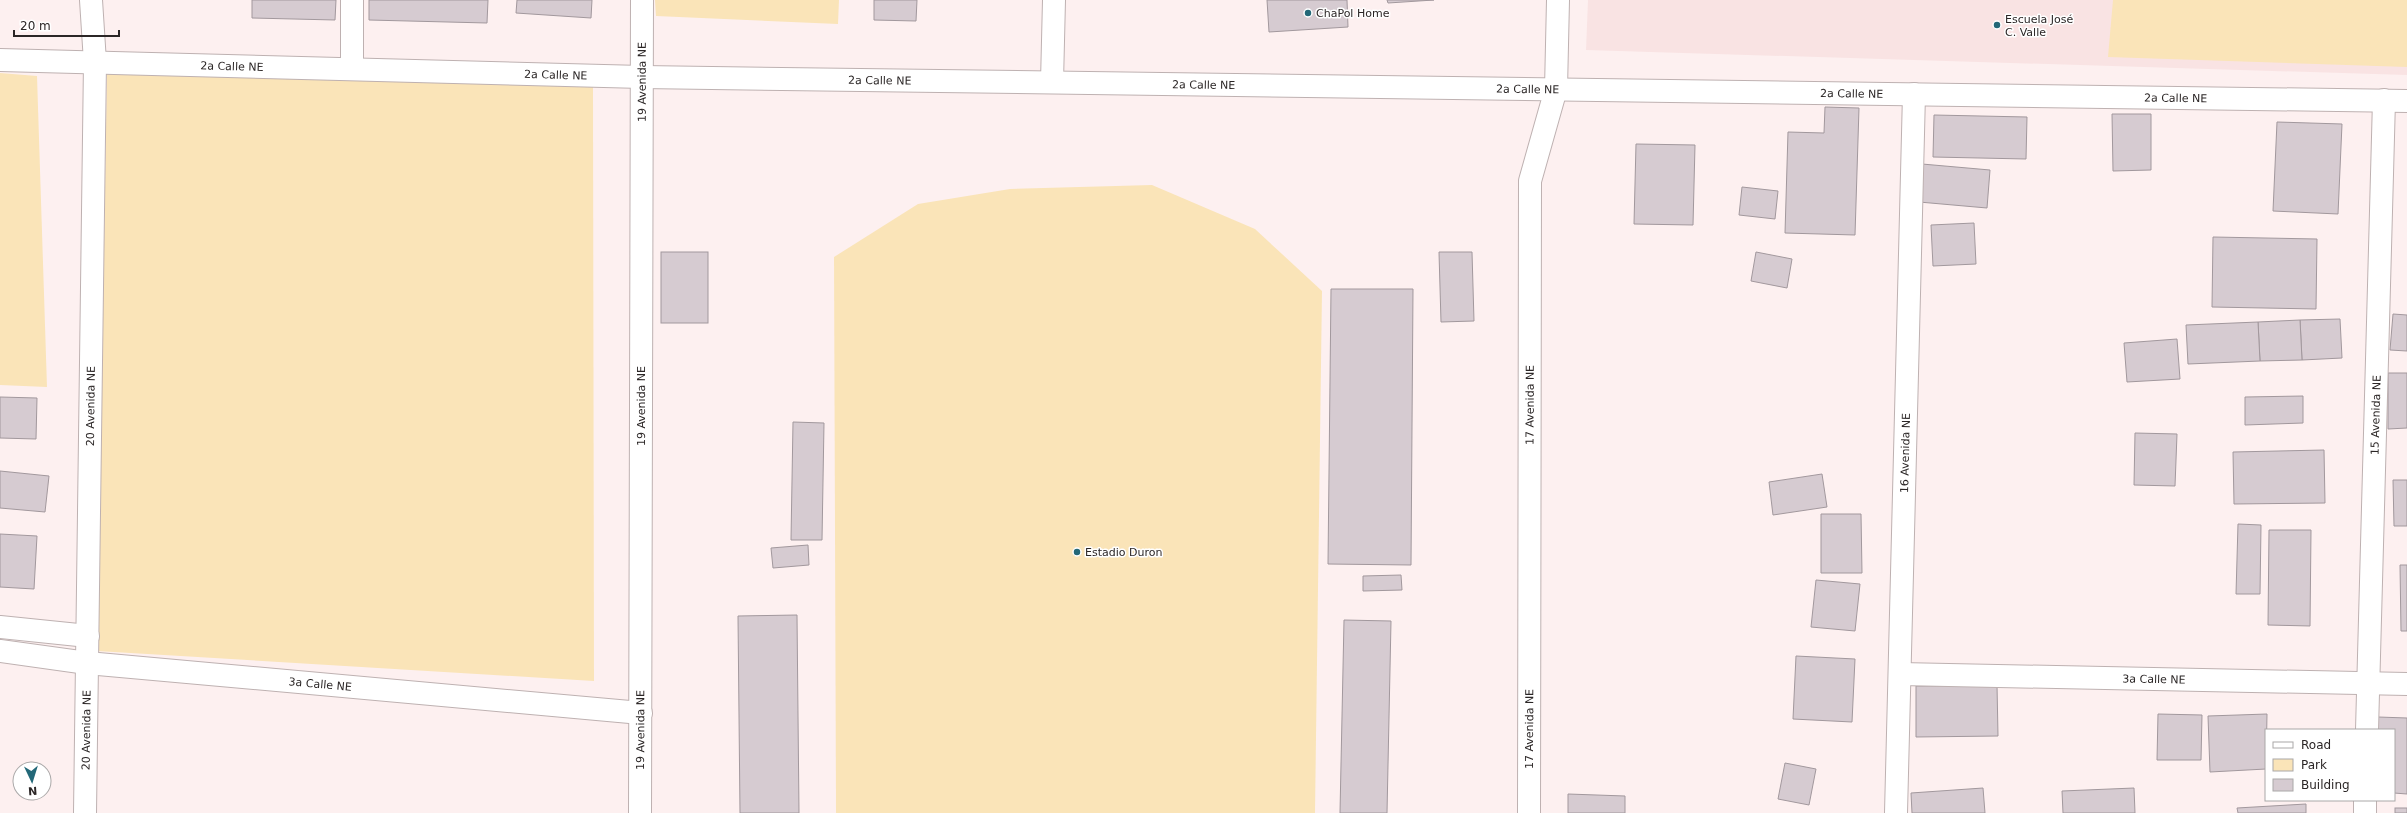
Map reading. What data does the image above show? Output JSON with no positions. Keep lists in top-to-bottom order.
{
  "streets": {
    "street": [
      "2a Calle NE",
      "19 Avenida NE",
      "17 Avenida NE",
      "20 Avenida NE",
      "15 Avenida NE",
      "16 Avenida NE",
      "3a Calle NE"
    ]
  },
  "crossings": [
    ["2a Calle NE", "19 Avenida NE"],
    ["2a Calle NE", "17 Avenida NE"],
    ["2a Calle NE", "20 Avenida NE"],
    ["2a Calle NE", "15 Avenida NE"],
    ["2a Calle NE", "16 Avenida NE"],
    ["19 Avenida NE", "3a Calle NE"],
    ["20 Avenida NE", "3a Calle NE"],
    ["15 Avenida NE", "3a Calle NE"],
    ["16 Avenida NE", "3a Calle NE"]
  ],
  "places": ["ChaPol Home", "Escuela José C. Valle", "Estadio Duron"],
  "legend": ["Road", "Park", "Building"],
  "scale_bar": "20 m",
  "north": "bottom"
}
